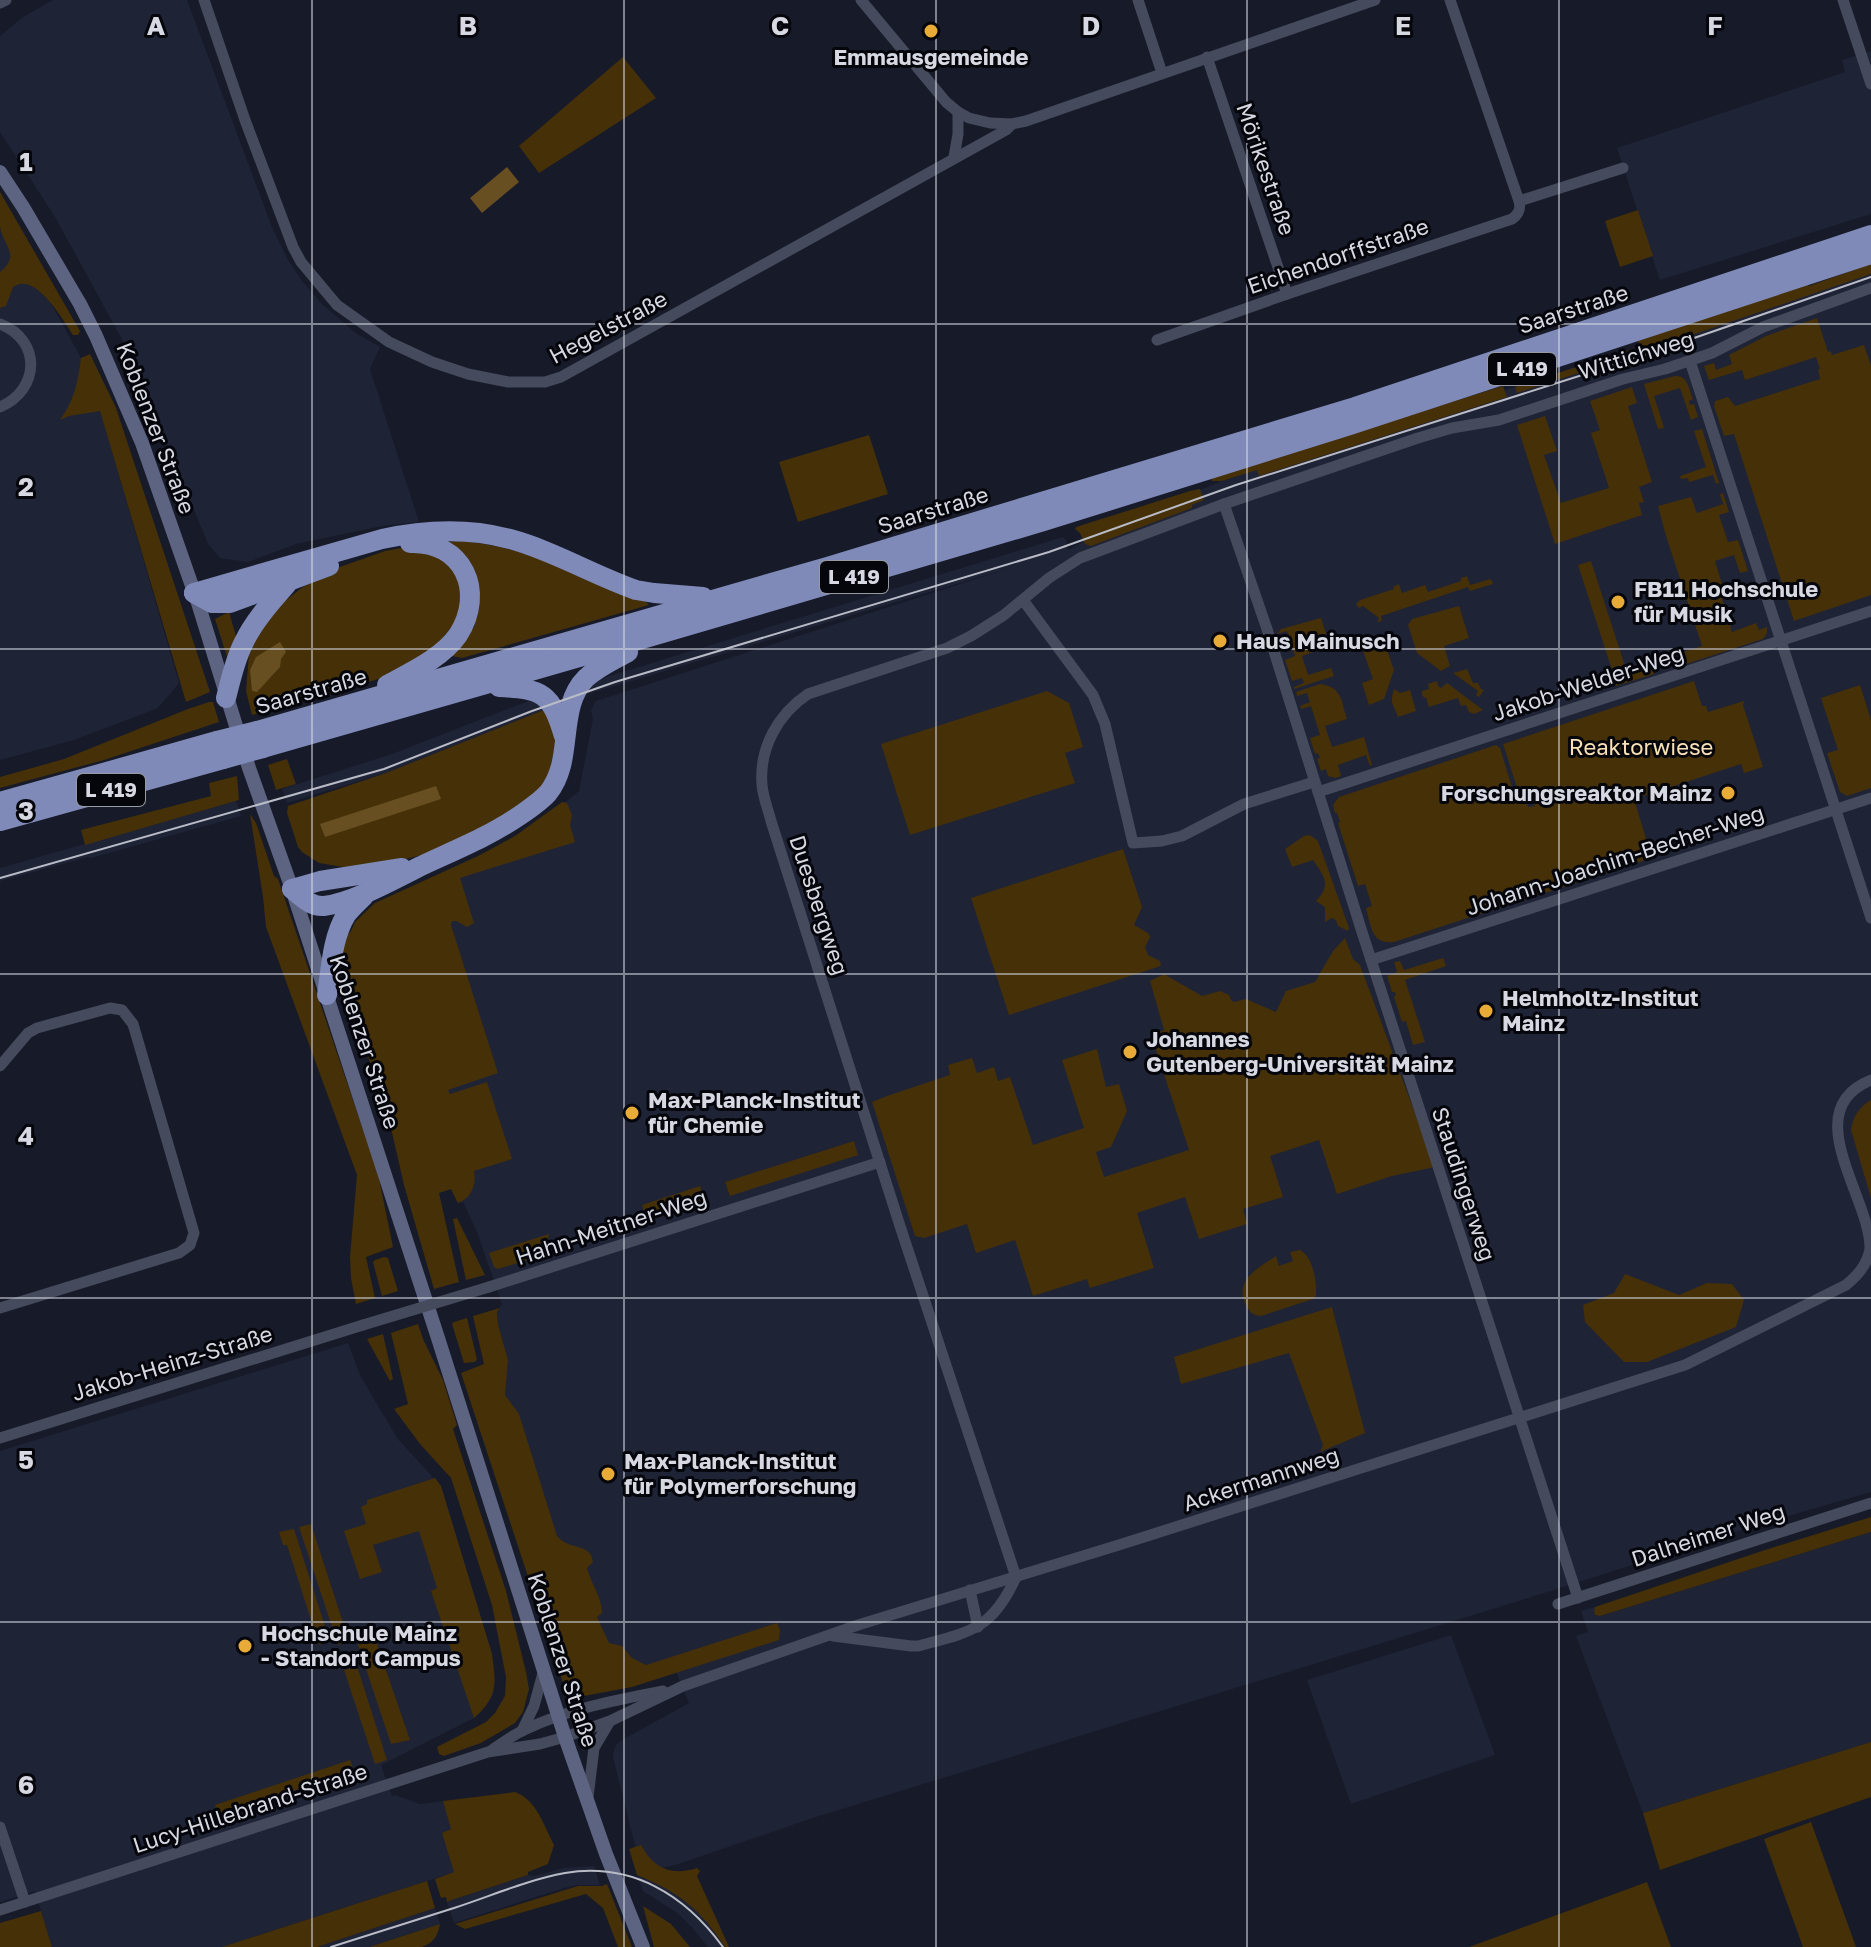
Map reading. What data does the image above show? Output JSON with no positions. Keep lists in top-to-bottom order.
{
  "streets": {
    "highway": ["Saarstraße", "L 419"],
    "main road": ["Koblenzer Straße"],
    "street": [
      "Mörikestraße",
      "Eichendorffstraße",
      "Hegelstraße",
      "Wittichweg",
      "Jakob-Welder-Weg",
      "Johann-Joachim-Becher-Weg",
      "Duesbergweg",
      "Staudingerweg",
      "Hahn-Meitner-Weg",
      "Jakob-Heinz-Straße",
      "Ackermannweg",
      "Dalheimer Weg",
      "Lucy-Hillebrand-Straße"
    ]
  },
  "crossings": [
    ["Mörikestraße", "Eichendorffstraße"],
    ["Mörikestraße", "Hegelstraße"],
    ["Wittichweg", "Duesbergweg"],
    ["Wittichweg", "Staudingerweg"],
    ["Koblenzer Straße", "Ackermannweg"],
    ["Koblenzer Straße", "Lucy-Hillebrand-Straße"],
    ["Jakob-Welder-Weg", "Staudingerweg"],
    ["Johann-Joachim-Becher-Weg", "Staudingerweg"],
    ["Duesbergweg", "Staudingerweg"],
    ["Duesbergweg", "Hahn-Meitner-Weg"],
    ["Duesbergweg", "Ackermannweg"],
    ["Staudingerweg", "Ackermannweg"],
    ["Staudingerweg", "Dalheimer Weg"],
    ["Hahn-Meitner-Weg", "Jakob-Heinz-Straße"],
    ["Ackermannweg", "Lucy-Hillebrand-Straße"]
  ],
  "parks": ["Reaktorwiese"],
  "places": [
    "Emmausgemeinde",
    "FB11 Hochschule für Musik",
    "Haus Mainusch",
    "Forschungsreaktor Mainz",
    "Helmholtz-Institut Mainz",
    "Johannes Gutenberg-Universität Mainz",
    "Max-Planck-Institut für Chemie",
    "Max-Planck-Institut für Polymerforschung",
    "Hochschule Mainz - Standort Campus"
  ],
  "grid": {
    "columns": [
      "A",
      "B",
      "C",
      "D",
      "E",
      "F"
    ],
    "rows": [
      "1",
      "2",
      "3",
      "4",
      "5",
      "6"
    ]
  }
}
